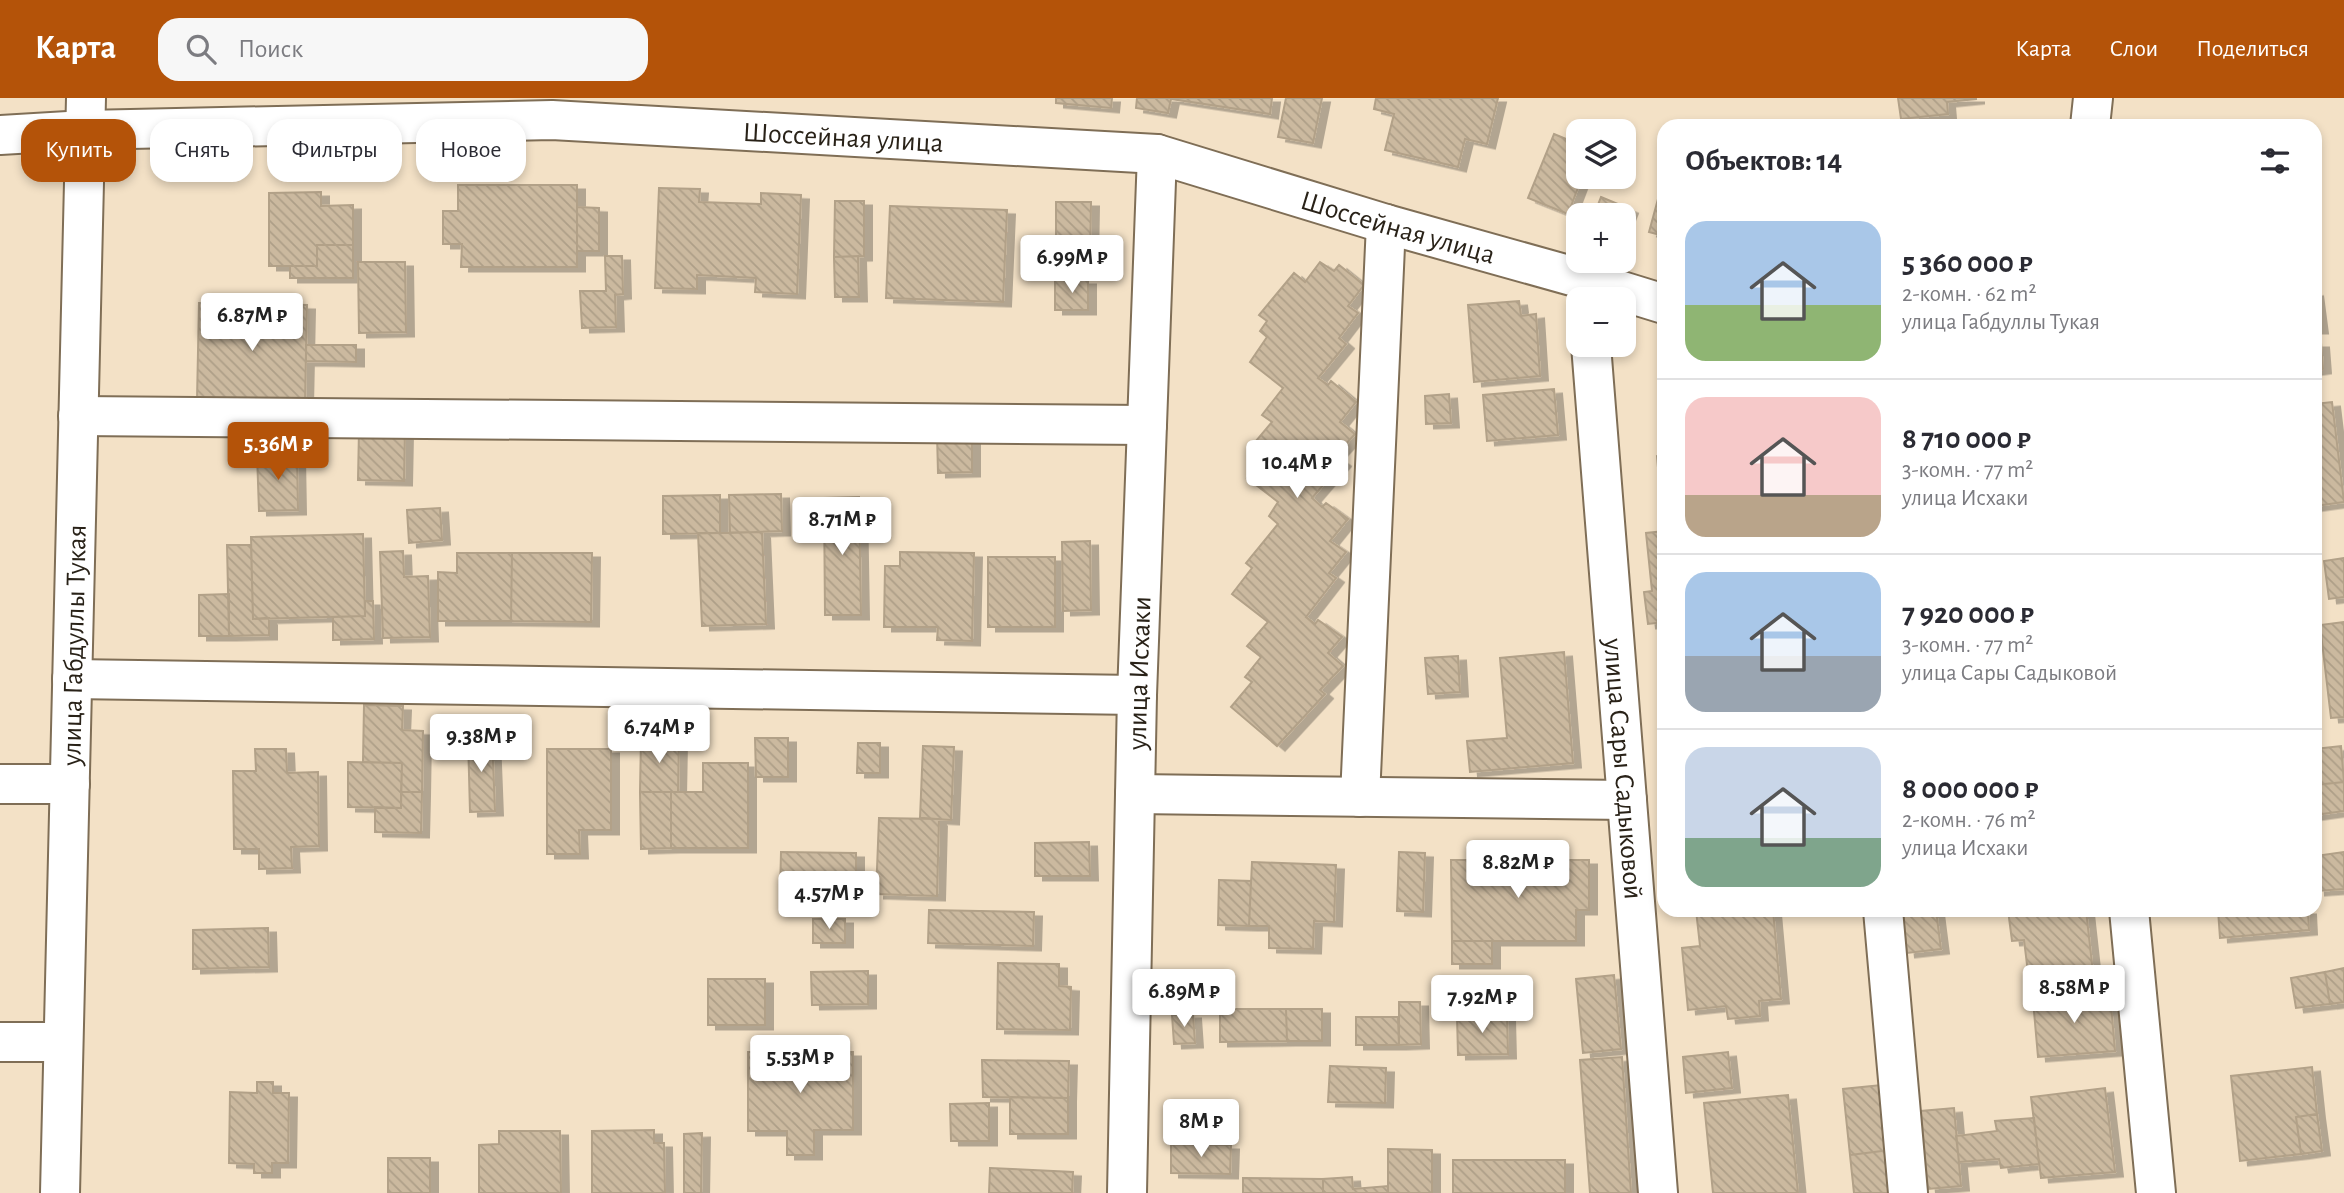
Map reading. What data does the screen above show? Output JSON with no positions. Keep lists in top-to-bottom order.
{
  "streets": {
    "street": [
      "Шоссейная улица",
      "улица Габдуллы Тукая",
      "улица Исхаки",
      "улица Сары Садыковой"
    ]
  },
  "crossings": [
    ["Шоссейная улица", "улица Габдуллы Тукая"],
    ["Шоссейная улица", "улица Исхаки"]
  ],
  "page": {
    "header": "Карта",
    "search": "Поиск",
    "nav": ["Карта", "Слои", "Поделиться"],
    "map_buttons": ["+", "−"],
    "chip": [
      "Купить",
      "Снять",
      "Фильтры",
      "Новое"
    ],
    "heading": "Объектов: 14",
    "list": [
      {
        "name": "5 360 000 ₽",
        "note": "2-комн. · 62 m² · улица Габдуллы Тукая"
      },
      {
        "name": "8 710 000 ₽",
        "note": "3-комн. · 77 m² · улица Исхаки"
      },
      {
        "name": "7 920 000 ₽",
        "note": "3-комн. · 77 m² · улица Сары Садыковой"
      },
      {
        "name": "8 000 000 ₽",
        "note": "2-комн. · 76 m² · улица Исхаки"
      }
    ],
    "price": [
      "6.99M ₽",
      "6.87M ₽",
      "5.36M ₽",
      "10.4M ₽",
      "8.71M ₽",
      "6.74M ₽",
      "9.38M ₽",
      "8.82M ₽",
      "4.57M ₽",
      "8.58M ₽",
      "6.89M ₽",
      "7.92M ₽",
      "5.53M ₽",
      "8M ₽"
    ]
  }
}
